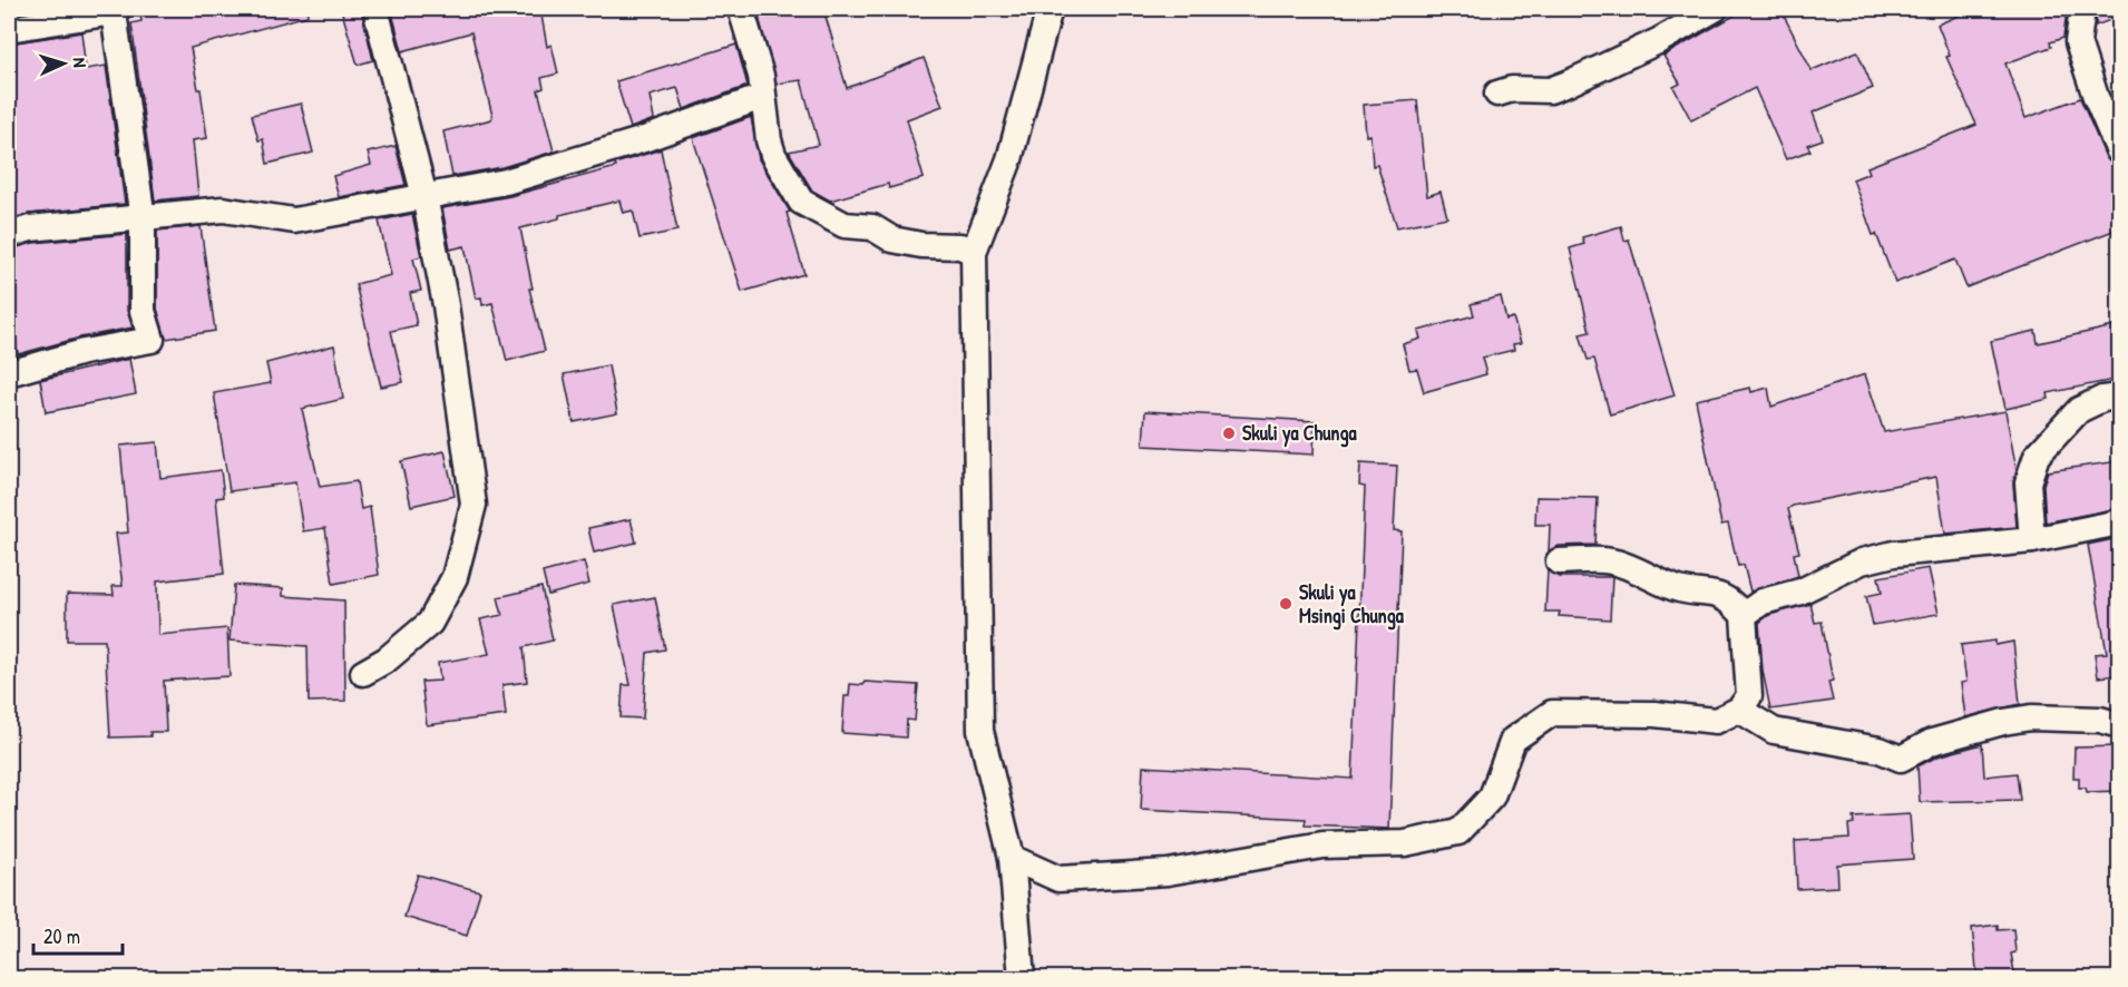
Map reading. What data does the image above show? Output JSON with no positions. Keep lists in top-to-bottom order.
{
  "places": ["Skuli ya Chunga", "Skuli ya Msingi Chunga"],
  "scale_bar": "20 m",
  "north": "right"
}
